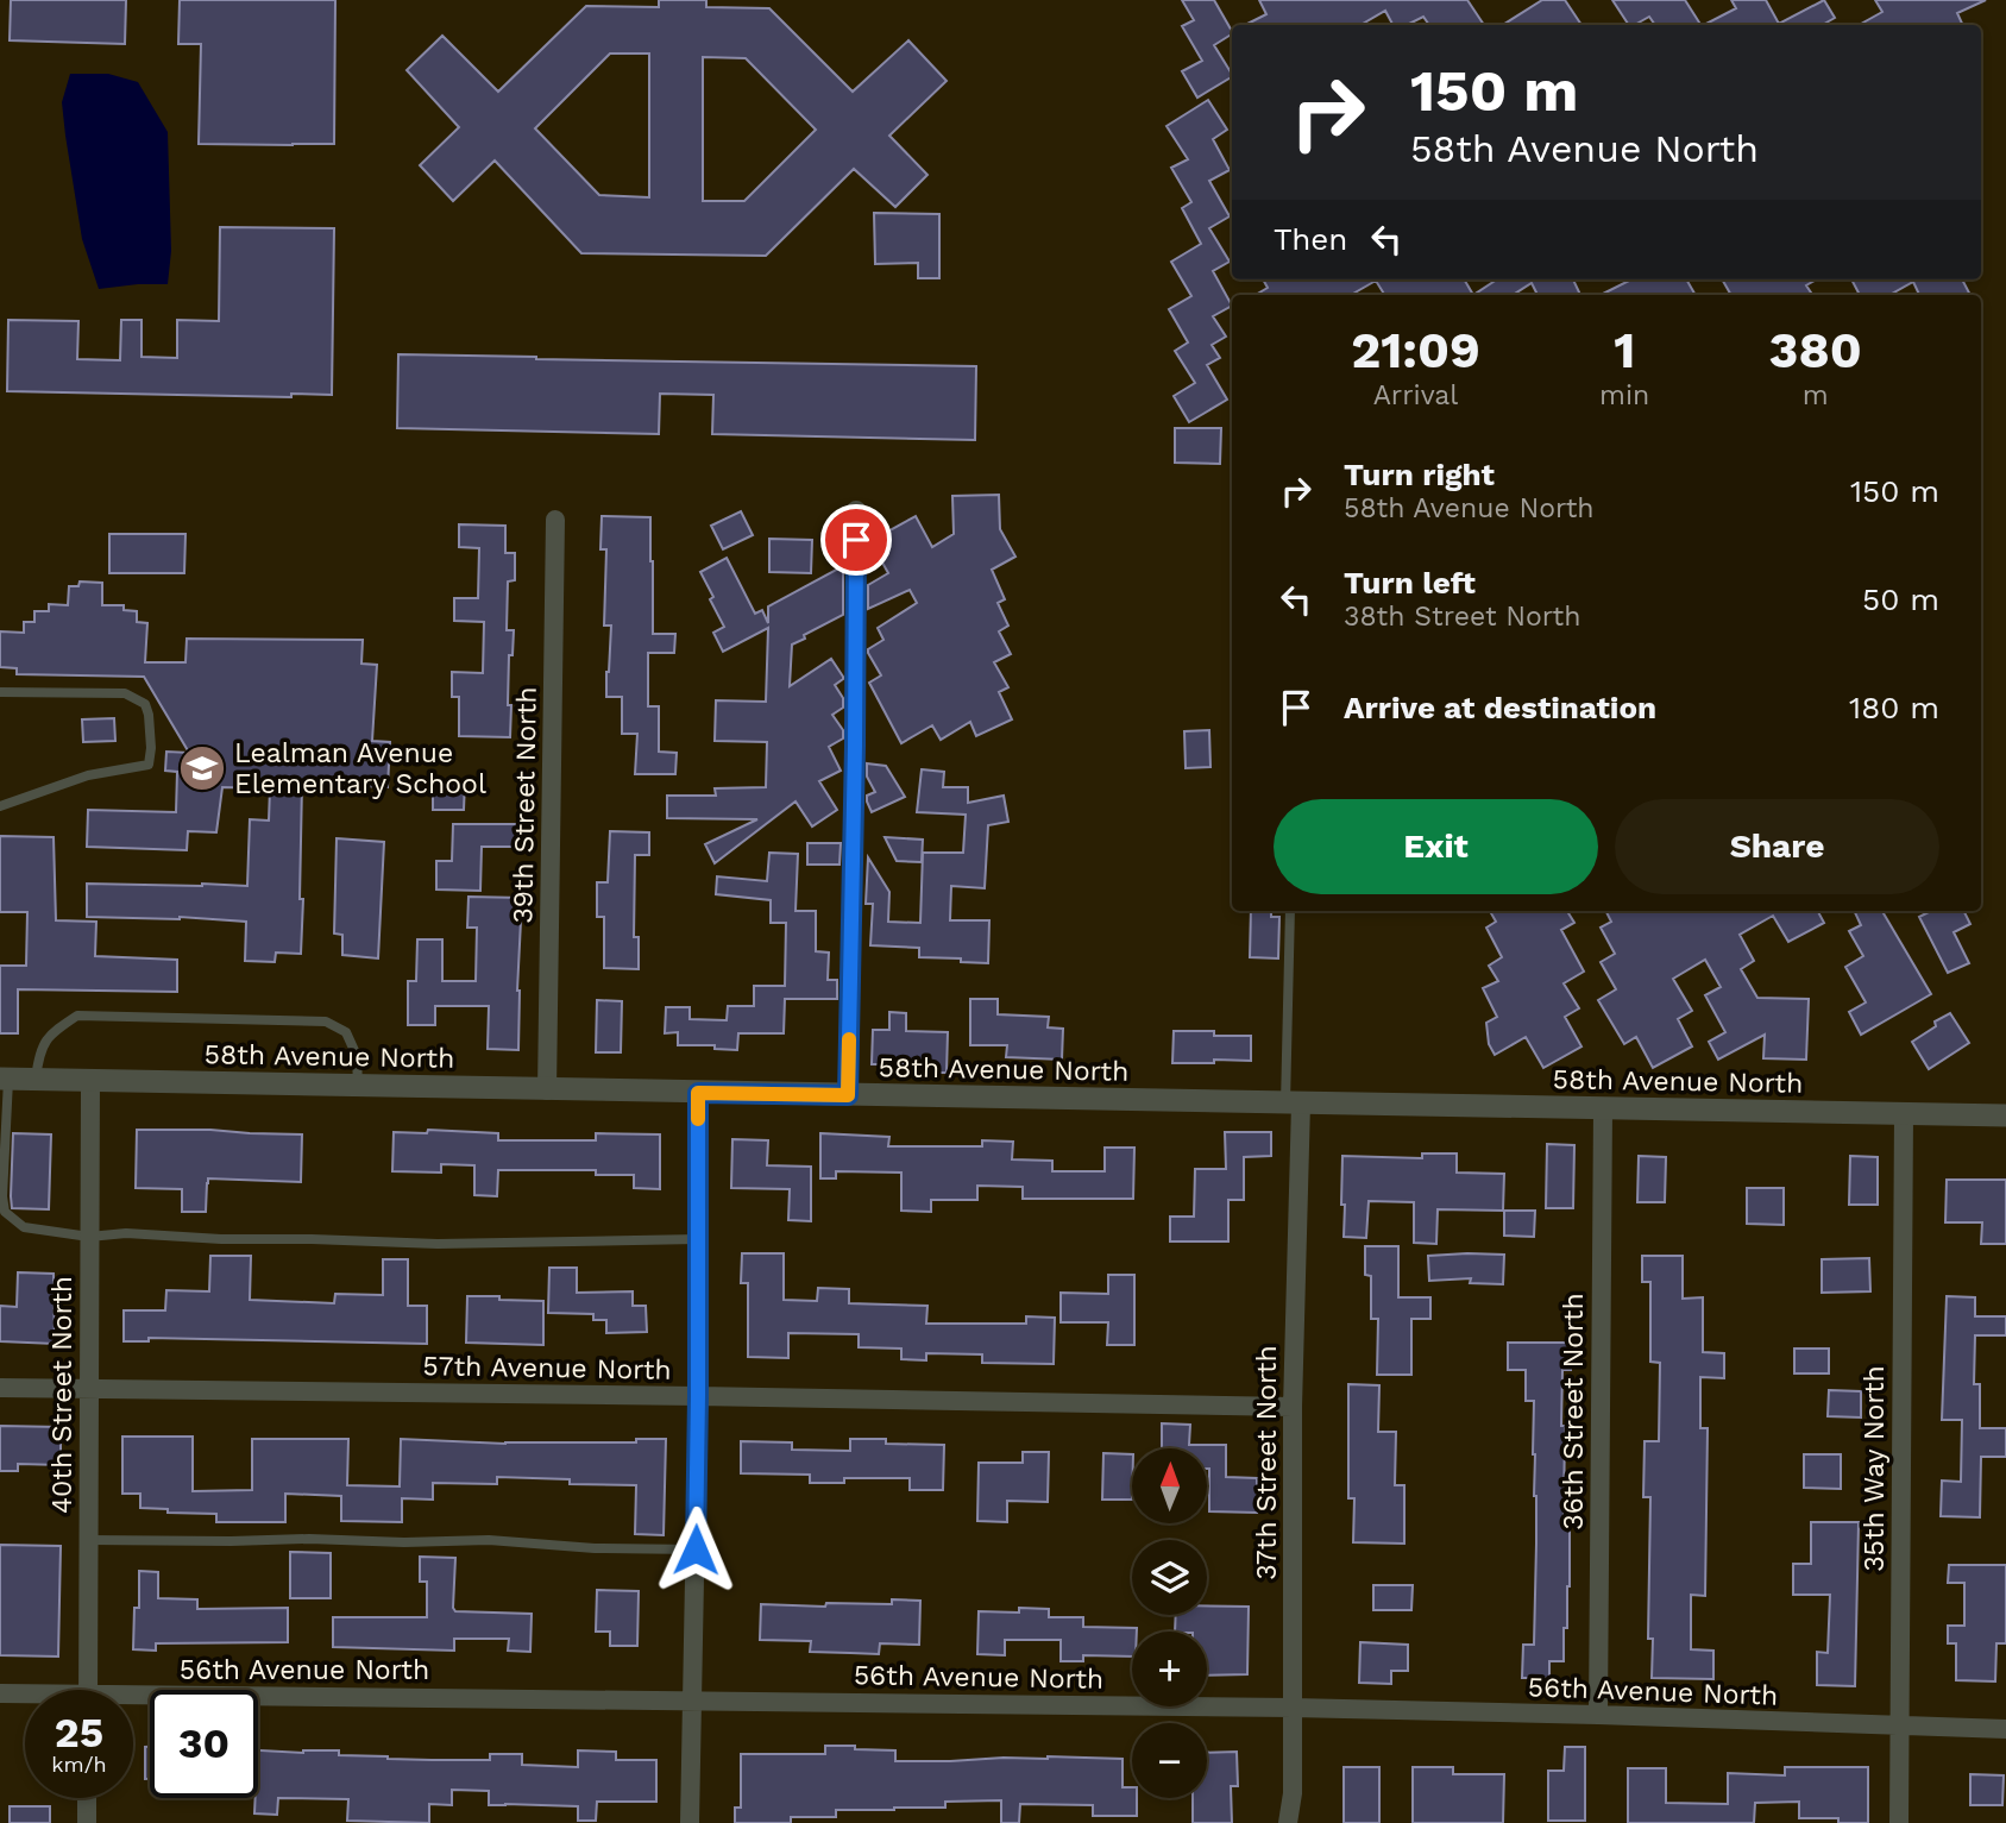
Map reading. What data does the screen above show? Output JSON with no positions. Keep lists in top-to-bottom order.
{
  "streets": {
    "street": [
      "39th Street North",
      "58th Avenue North",
      "57th Avenue North",
      "40th Street North",
      "36th Street North",
      "37th Street North",
      "35th Way North",
      "56th Avenue North"
    ]
  },
  "crossings": [
    ["39th Street North", "58th Avenue North"],
    ["58th Avenue North", "40th Street North"],
    ["58th Avenue North", "36th Street North"],
    ["58th Avenue North", "37th Street North"],
    ["58th Avenue North", "35th Way North"],
    ["57th Avenue North", "40th Street North"],
    ["57th Avenue North", "37th Street North"],
    ["36th Street North", "56th Avenue North"],
    ["37th Street North", "56th Avenue North"],
    ["35th Way North", "56th Avenue North"]
  ],
  "places": {
    "school or university": ["Lealman Avenue Elementary School"]
  },
  "north": "top",
  "page": {
    "turn": ["150 m", "58th Avenue North"],
    "then": "Then",
    "eta": [
      "21:09",
      "Arrival",
      "1",
      "min",
      "380",
      "m"
    ],
    "list": [
      {
        "name": "Turn right",
        "note": "58th Avenue North",
        "value": "150 m"
      },
      {
        "name": "Turn left",
        "note": "38th Street North",
        "value": "50 m"
      },
      {
        "name": "Arrive at destination",
        "value": "180 m"
      }
    ],
    "buttons": ["Exit", "Share"],
    "map_buttons": ["+", "−"],
    "speed": "25 km/h",
    "limit": "30"
  }
}
